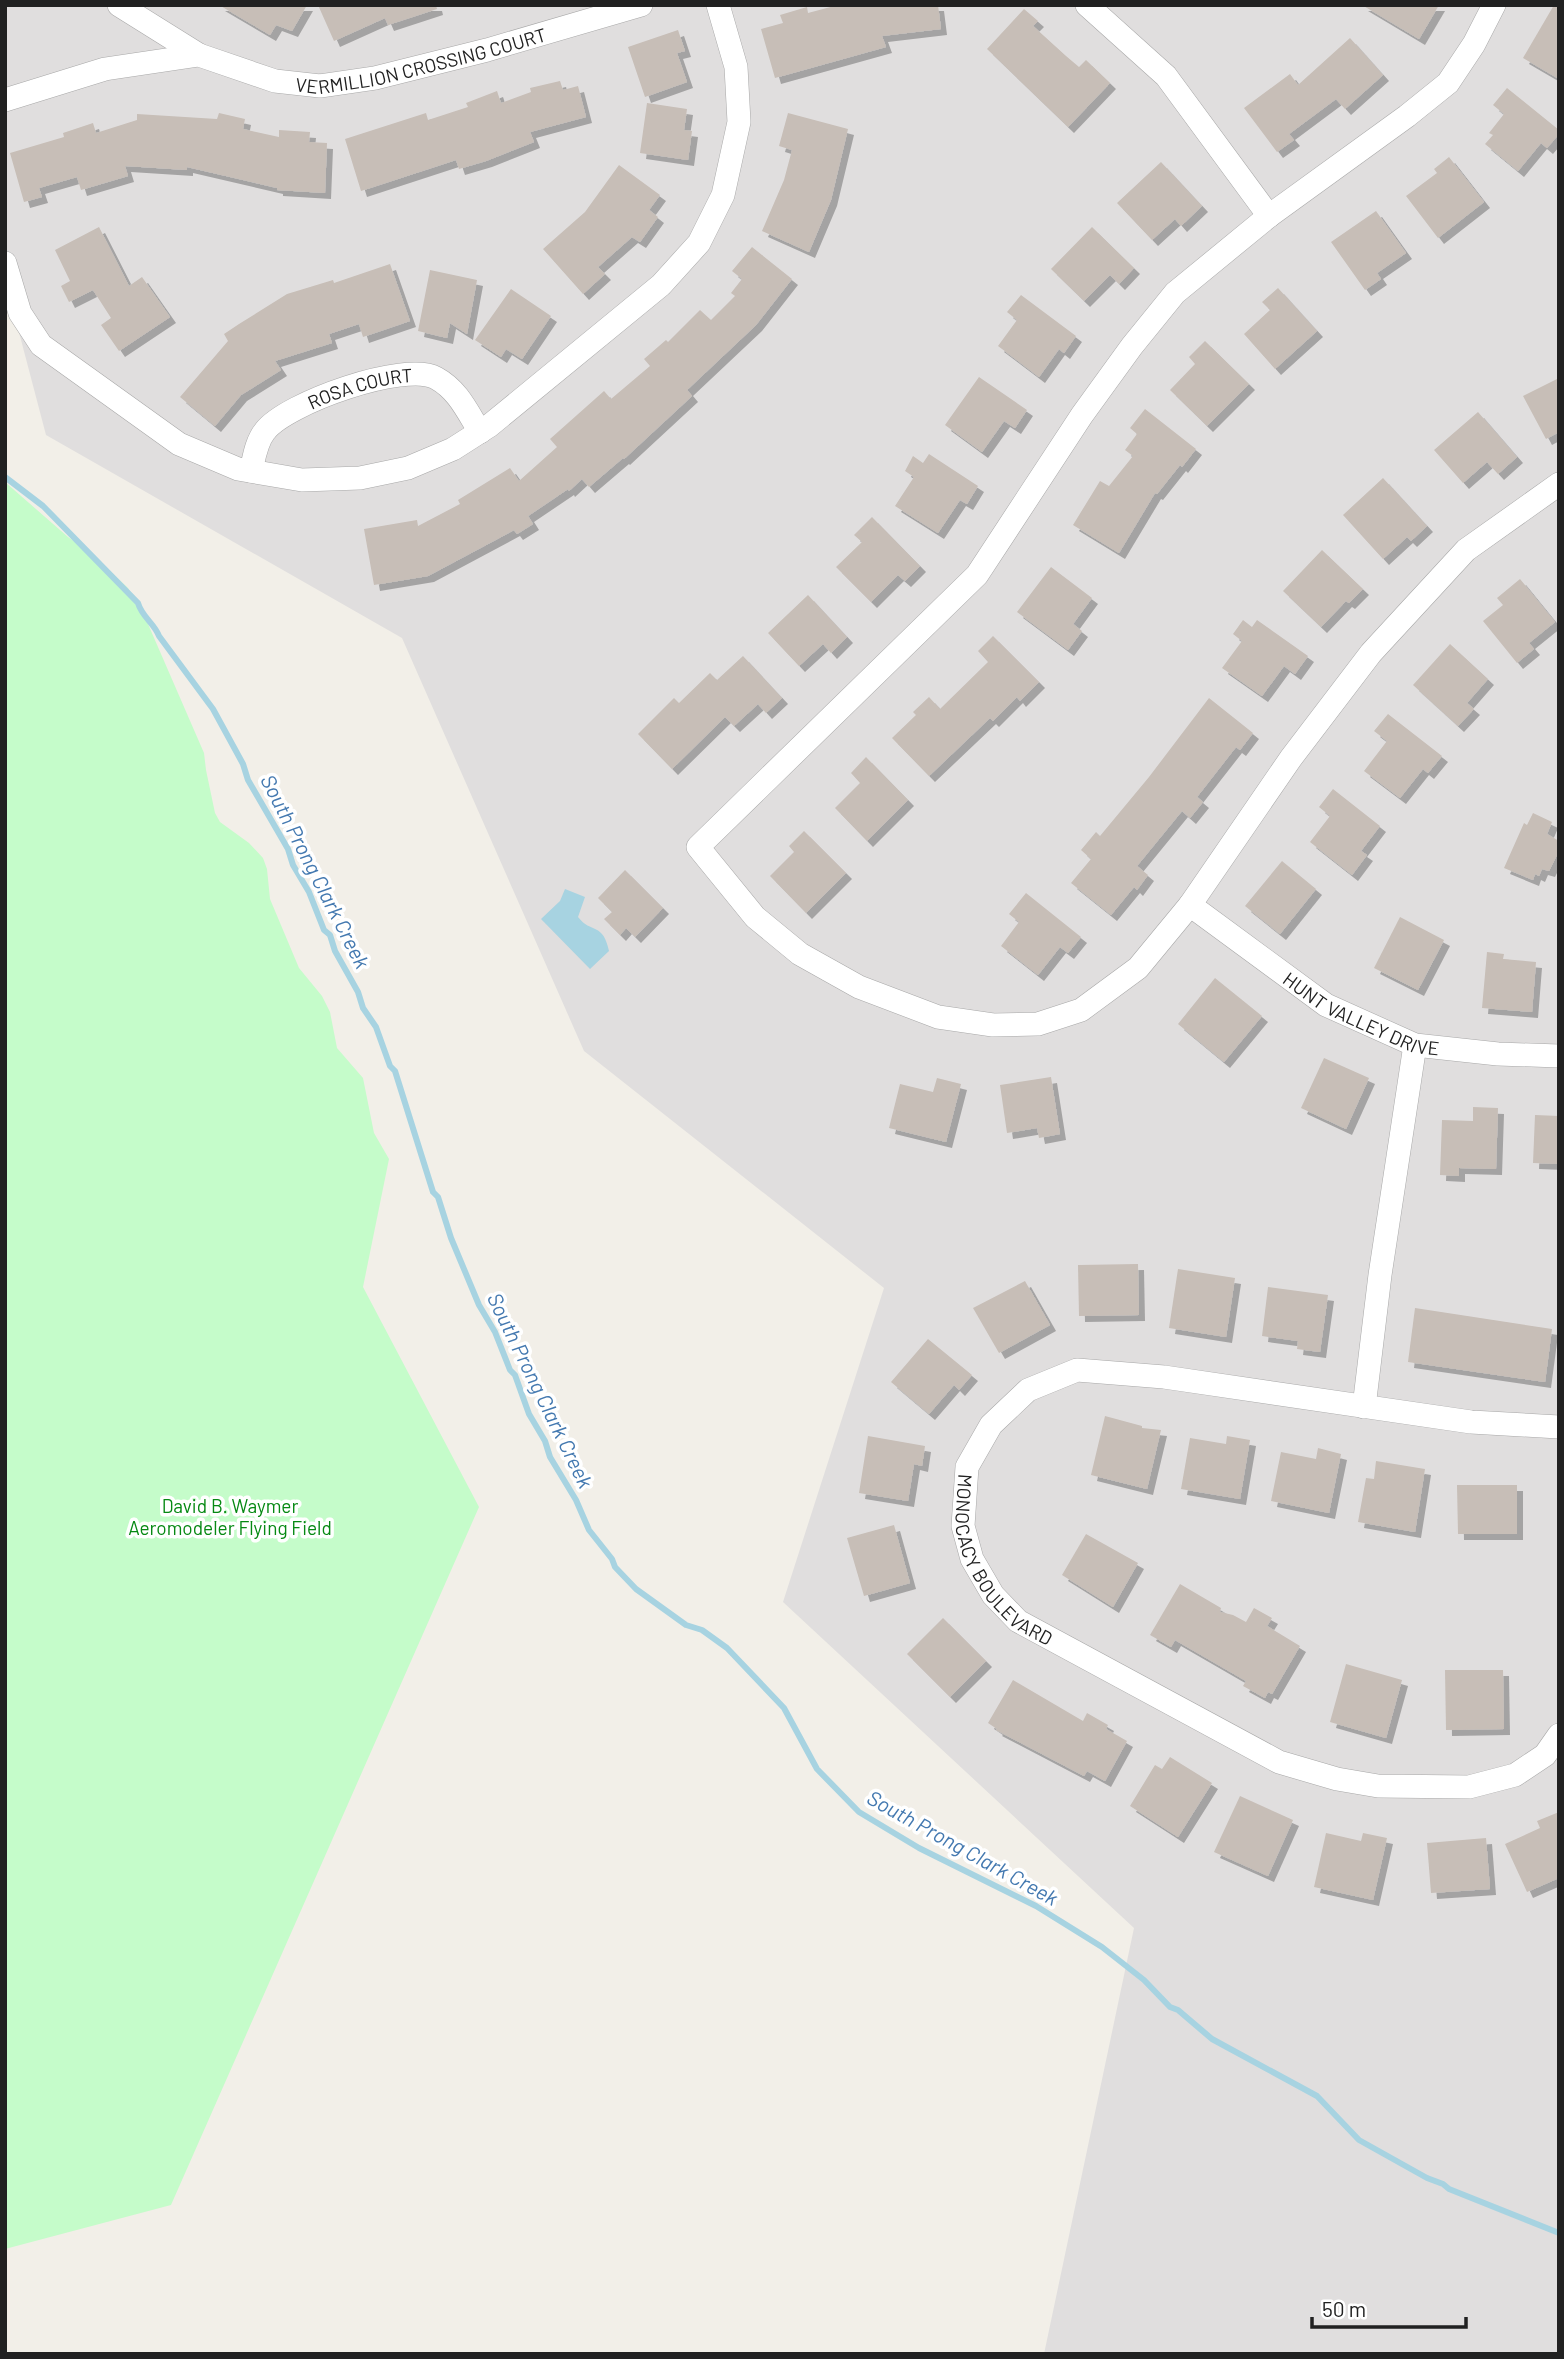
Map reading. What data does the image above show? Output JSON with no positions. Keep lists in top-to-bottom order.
{
  "streets": {
    "street": [
      "VERMILLION CROSSING COURT",
      "ROSA COURT",
      "HUNT VALLEY DRIVE",
      "MONOCACY BOULEVARD"
    ]
  },
  "water": ["South Prong Clark Creek"],
  "parks": ["David B. Waymer Aeromodeler Flying Field"],
  "scale_bar": "50 m"
}
